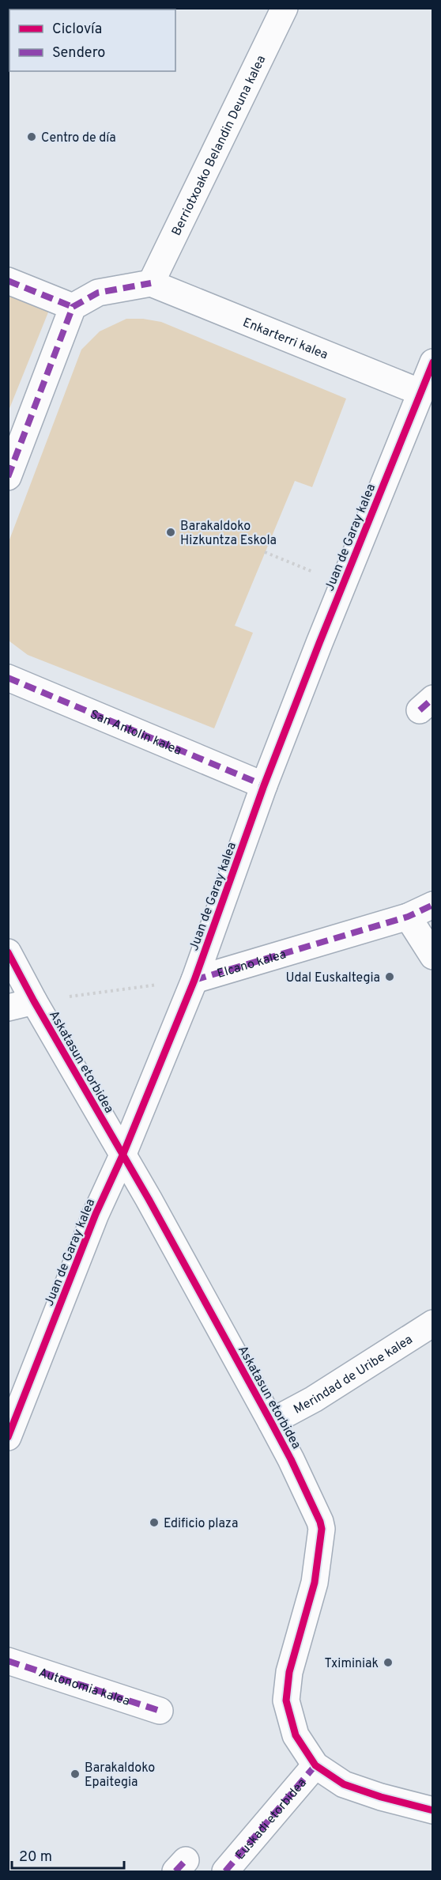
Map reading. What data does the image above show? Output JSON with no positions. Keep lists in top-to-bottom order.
{
  "streets": {
    "street": [
      "Berriotxoako Belandin Deuna kalea",
      "Enkarterri kalea",
      "Juan de Garay kalea",
      "San Antolin kalea",
      "Elcano kalea",
      "Askatasun etorbidea",
      "Merindad de Uribe kalea",
      "Autonomia kalea",
      "Euskadi etorbidea"
    ]
  },
  "crossings": [
    ["Berriotxoako Belandin Deuna kalea", "Enkarterri kalea"],
    ["Enkarterri kalea", "Juan de Garay kalea"],
    ["Juan de Garay kalea", "San Antolin kalea"],
    ["Juan de Garay kalea", "Elcano kalea"],
    ["Juan de Garay kalea", "Askatasun etorbidea"],
    ["Askatasun etorbidea", "Merindad de Uribe kalea"],
    ["Askatasun etorbidea", "Euskadi etorbidea"]
  ],
  "places": [
    "Centro de día",
    "Barakaldoko Hizkuntza Eskola",
    "Udal Euskaltegia",
    "Edificio plaza",
    "Tximiniak",
    "Barakaldoko Epaitegia"
  ],
  "legend": ["Ciclovía", "Sendero"],
  "scale_bar": "20 m"
}
